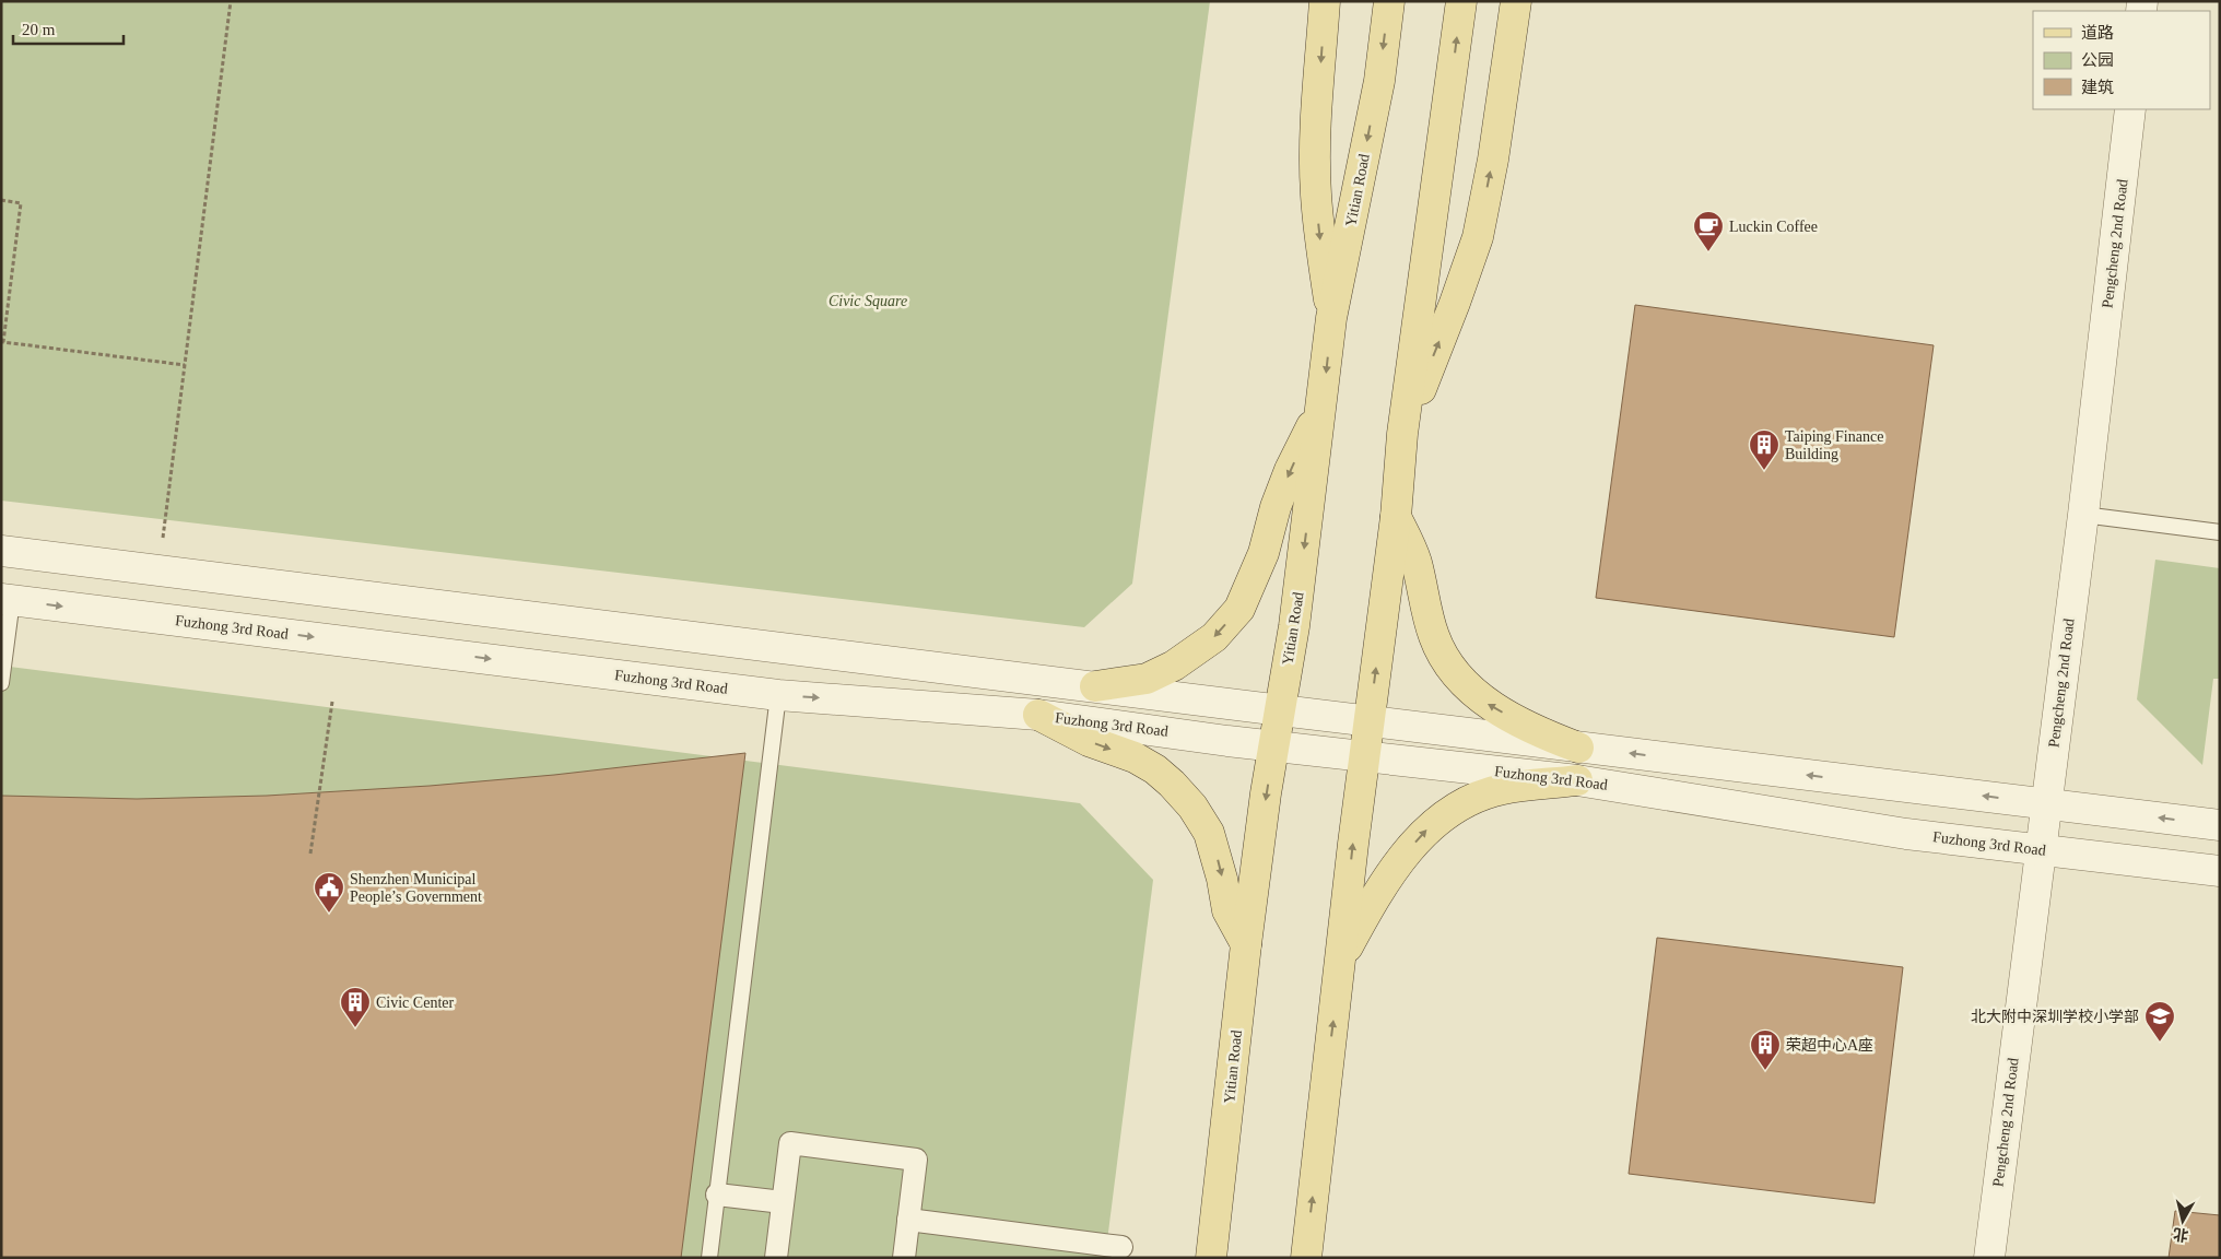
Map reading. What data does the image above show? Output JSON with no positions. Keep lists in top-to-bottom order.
{
  "streets": {
    "main road": ["Yitian Road"],
    "street": ["Pengcheng 2nd Road", "Fuzhong 3rd Road"]
  },
  "crossings": [
    ["Yitian Road", "Fuzhong 3rd Road"],
    ["Pengcheng 2nd Road", "Fuzhong 3rd Road"]
  ],
  "parks": ["Civic Square"],
  "places": {
    "cafe": ["Luckin Coffee"],
    "building": ["Taiping Finance Building", "Civic Center", "荣超中心A座"],
    "public building": ["Shenzhen Municipal People’s Government"],
    "school or university": ["北大附中深圳学校小学部"]
  },
  "legend": ["道路", "公园", "建筑"],
  "scale_bar": "20 m",
  "north": "bottom"
}
